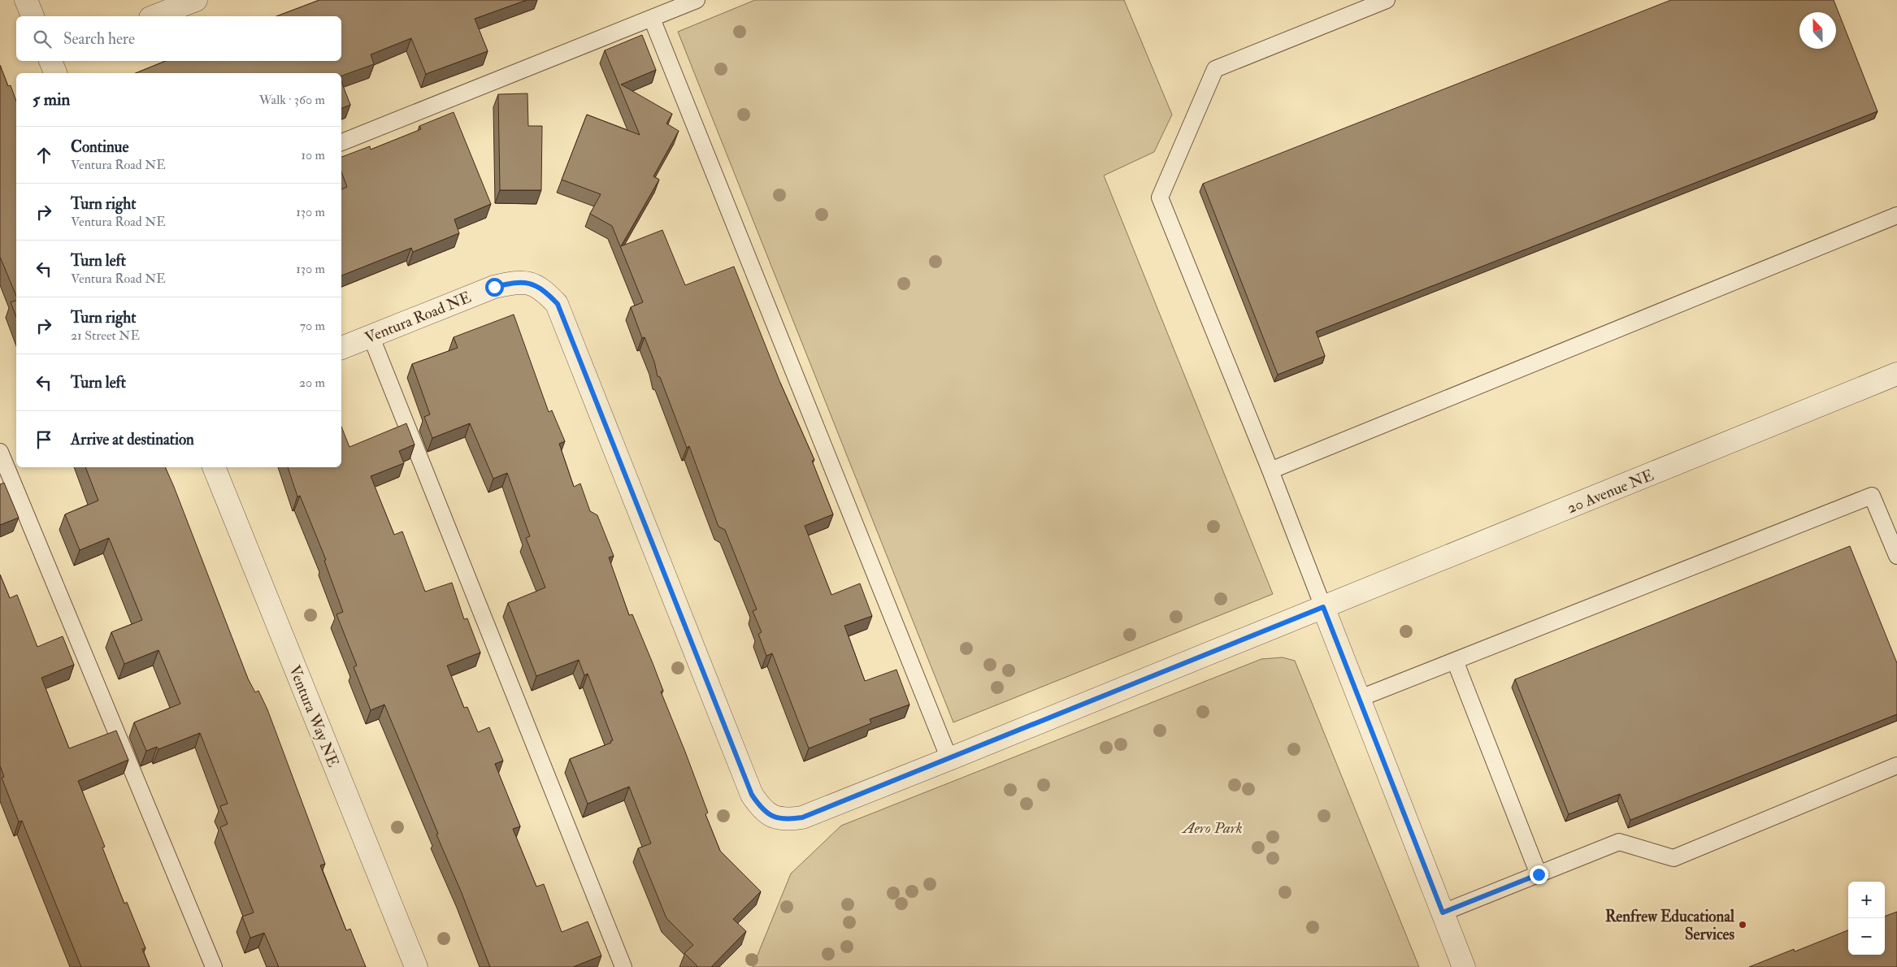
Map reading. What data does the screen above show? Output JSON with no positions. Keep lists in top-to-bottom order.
{
  "streets": {
    "street": ["Ventura Road NE", "20 Avenue NE", "Ventura Way NE"]
  },
  "crossings": [
    ["Ventura Road NE", "20 Avenue NE"]
  ],
  "parks": ["Aero Park"],
  "places": ["Renfrew Educational Services"],
  "north": "top",
  "page": {
    "search": "Search here",
    "heading": ["5 min", "Walk · 360 m"],
    "list": [
      ["Continue", "Ventura Road NE", "10 m"],
      ["Turn right", "Ventura Road NE", "130 m"],
      ["Turn left", "Ventura Road NE", "130 m"],
      ["Turn right", "21 Street NE", "70 m"],
      ["Turn left", "20 m"],
      "Arrive at destination"
    ],
    "map_buttons": ["+", "−"]
  }
}
